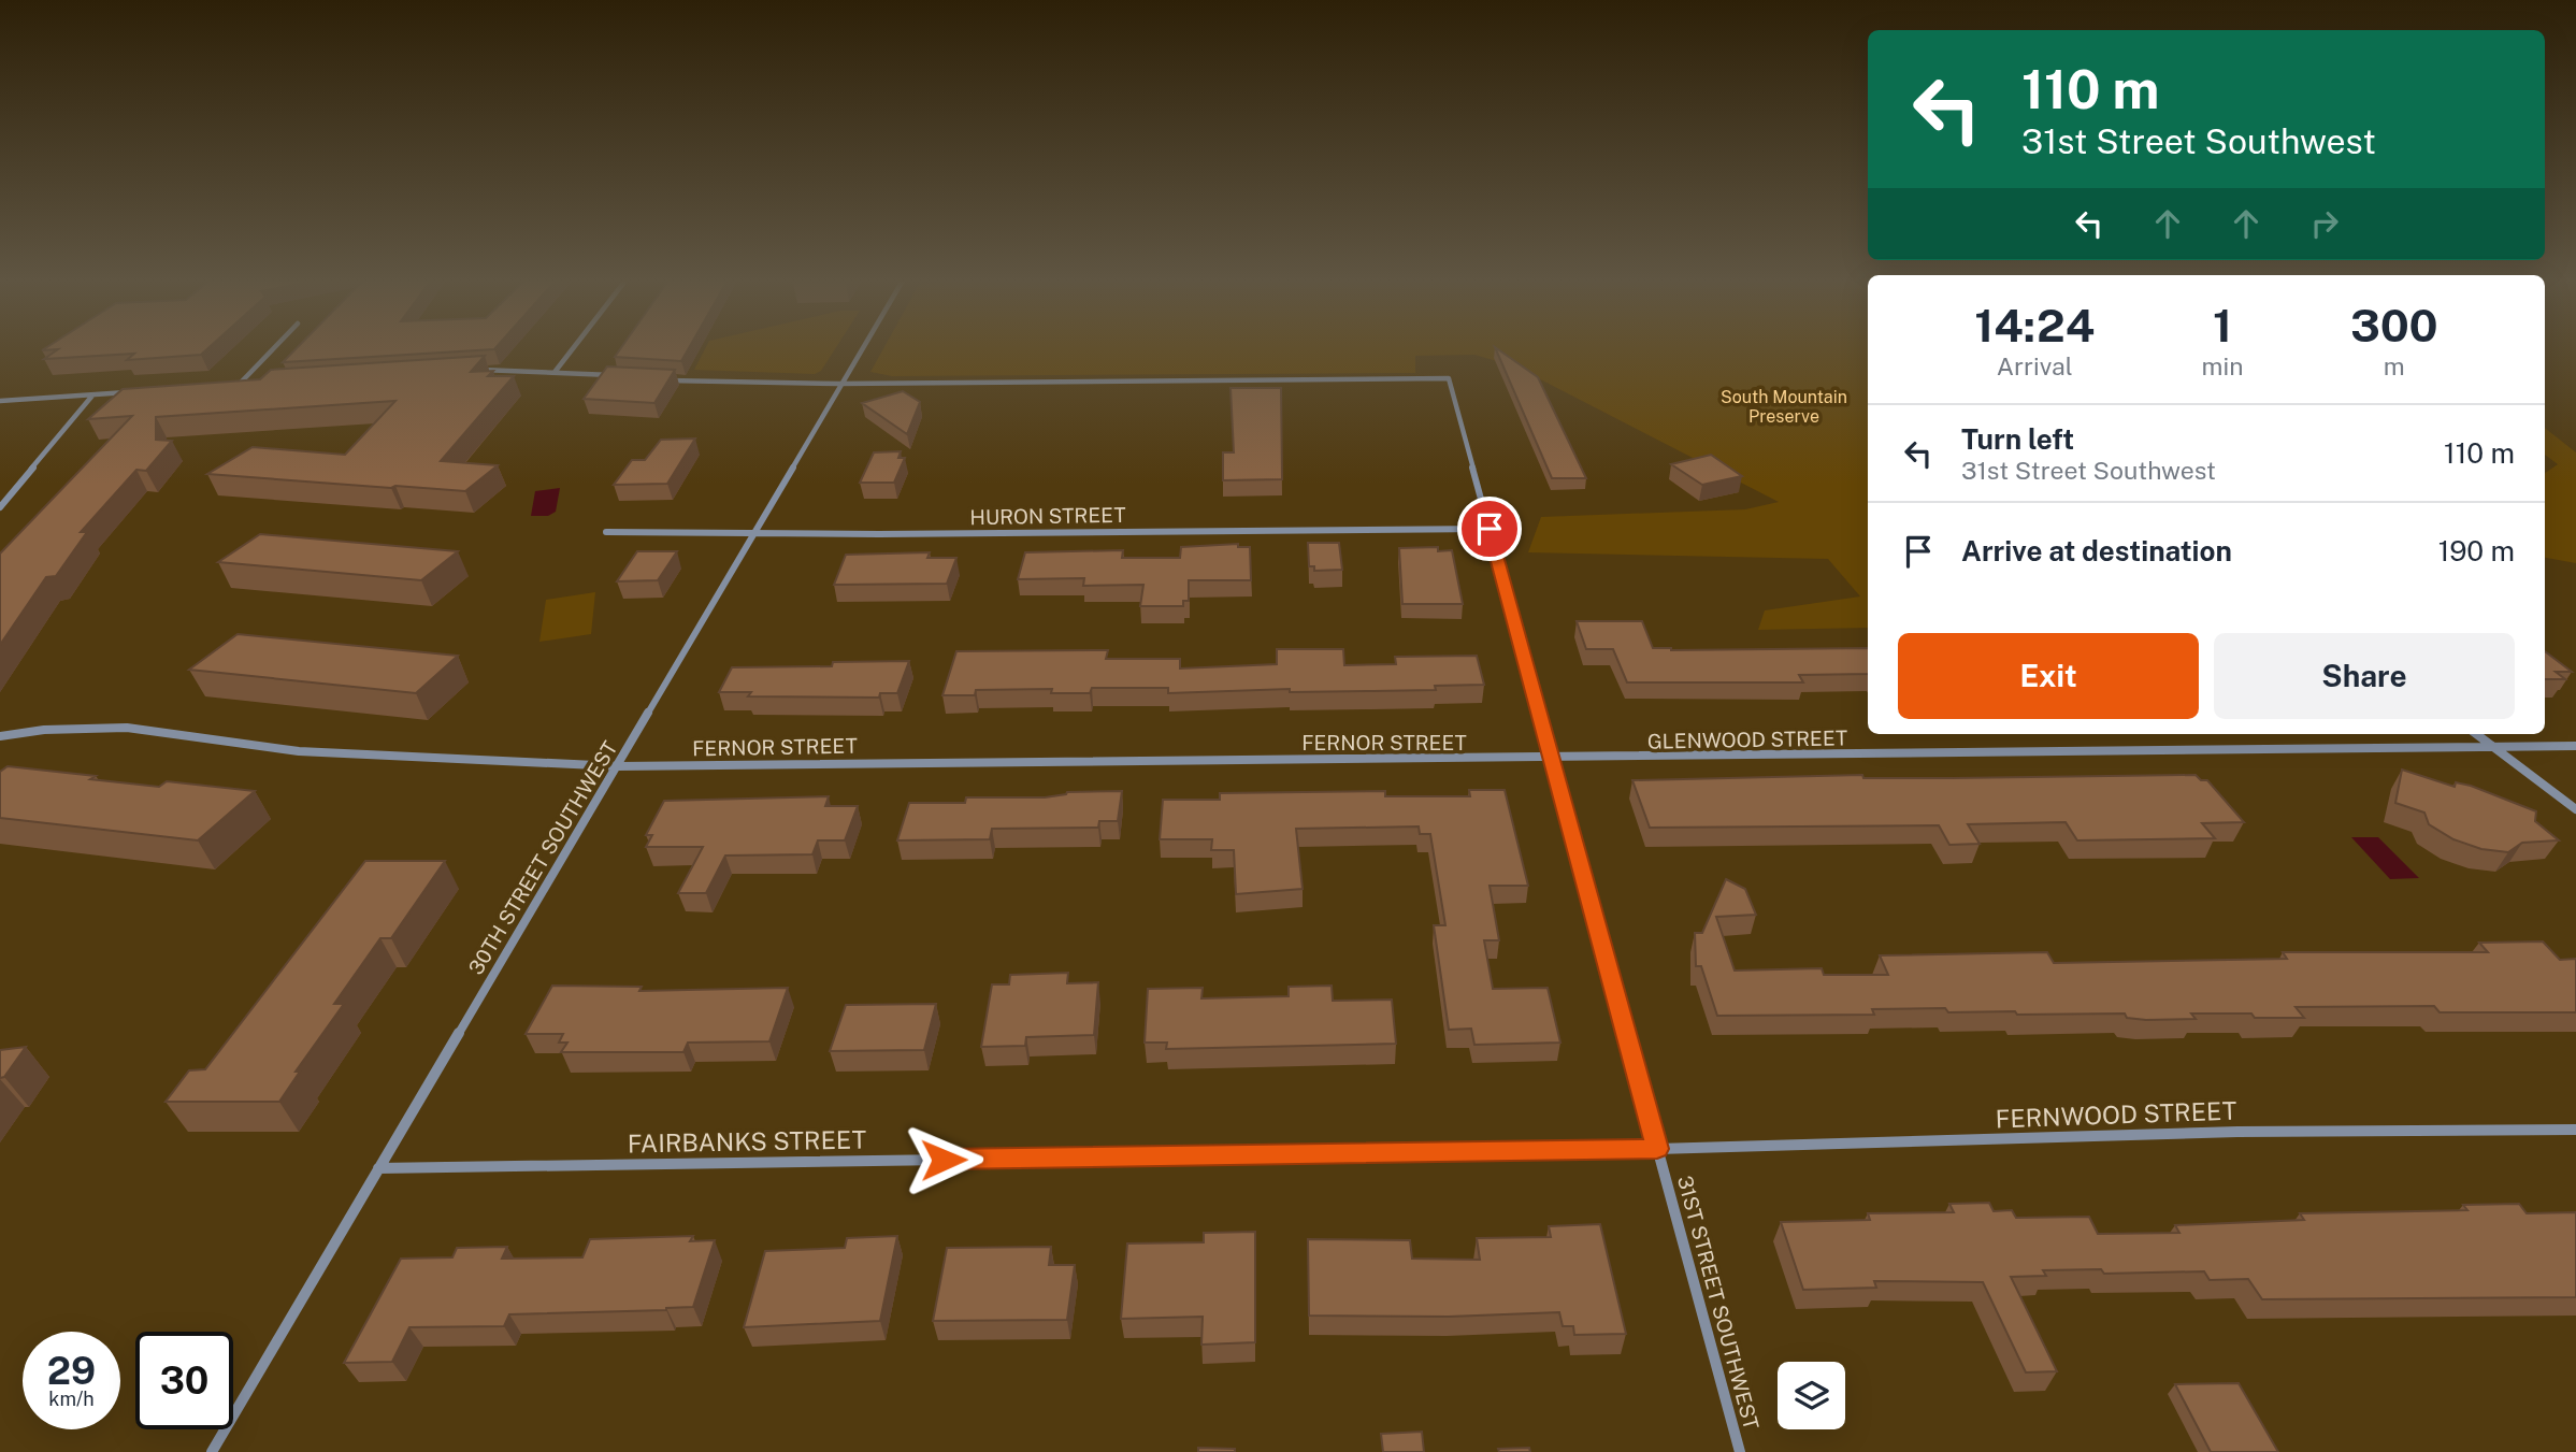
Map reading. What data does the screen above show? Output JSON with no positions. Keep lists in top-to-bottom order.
{
  "streets": {
    "street": [
      "HURON STREET",
      "GLENWOOD STREET",
      "FERNOR STREET",
      "30TH STREET SOUTHWEST",
      "FERNWOOD STREET",
      "FAIRBANKS STREET",
      "31ST STREET SOUTHWEST"
    ]
  },
  "crossings": [
    ["HURON STREET", "30TH STREET SOUTHWEST"],
    ["HURON STREET", "31ST STREET SOUTHWEST"],
    ["GLENWOOD STREET", "FERNOR STREET"],
    ["GLENWOOD STREET", "31ST STREET SOUTHWEST"],
    ["FERNOR STREET", "30TH STREET SOUTHWEST"],
    ["FERNOR STREET", "31ST STREET SOUTHWEST"],
    ["30TH STREET SOUTHWEST", "FAIRBANKS STREET"],
    ["30TH STREET SOUTHWEST", "31ST STREET SOUTHWEST"],
    ["FERNWOOD STREET", "FAIRBANKS STREET"],
    ["FERNWOOD STREET", "31ST STREET SOUTHWEST"],
    ["FAIRBANKS STREET", "31ST STREET SOUTHWEST"]
  ],
  "parks": ["South Mountain Preserve"],
  "page": {
    "turn": ["110 m", "31st Street Southwest"],
    "eta": [
      "14:24",
      "Arrival",
      "1",
      "min",
      "300",
      "m"
    ],
    "list": [
      {
        "name": "Turn left",
        "note": "31st Street Southwest",
        "value": "110 m"
      },
      {
        "name": "Arrive at destination",
        "value": "190 m"
      }
    ],
    "buttons": ["Exit", "Share"],
    "speed": "29 km/h",
    "limit": "30"
  }
}
